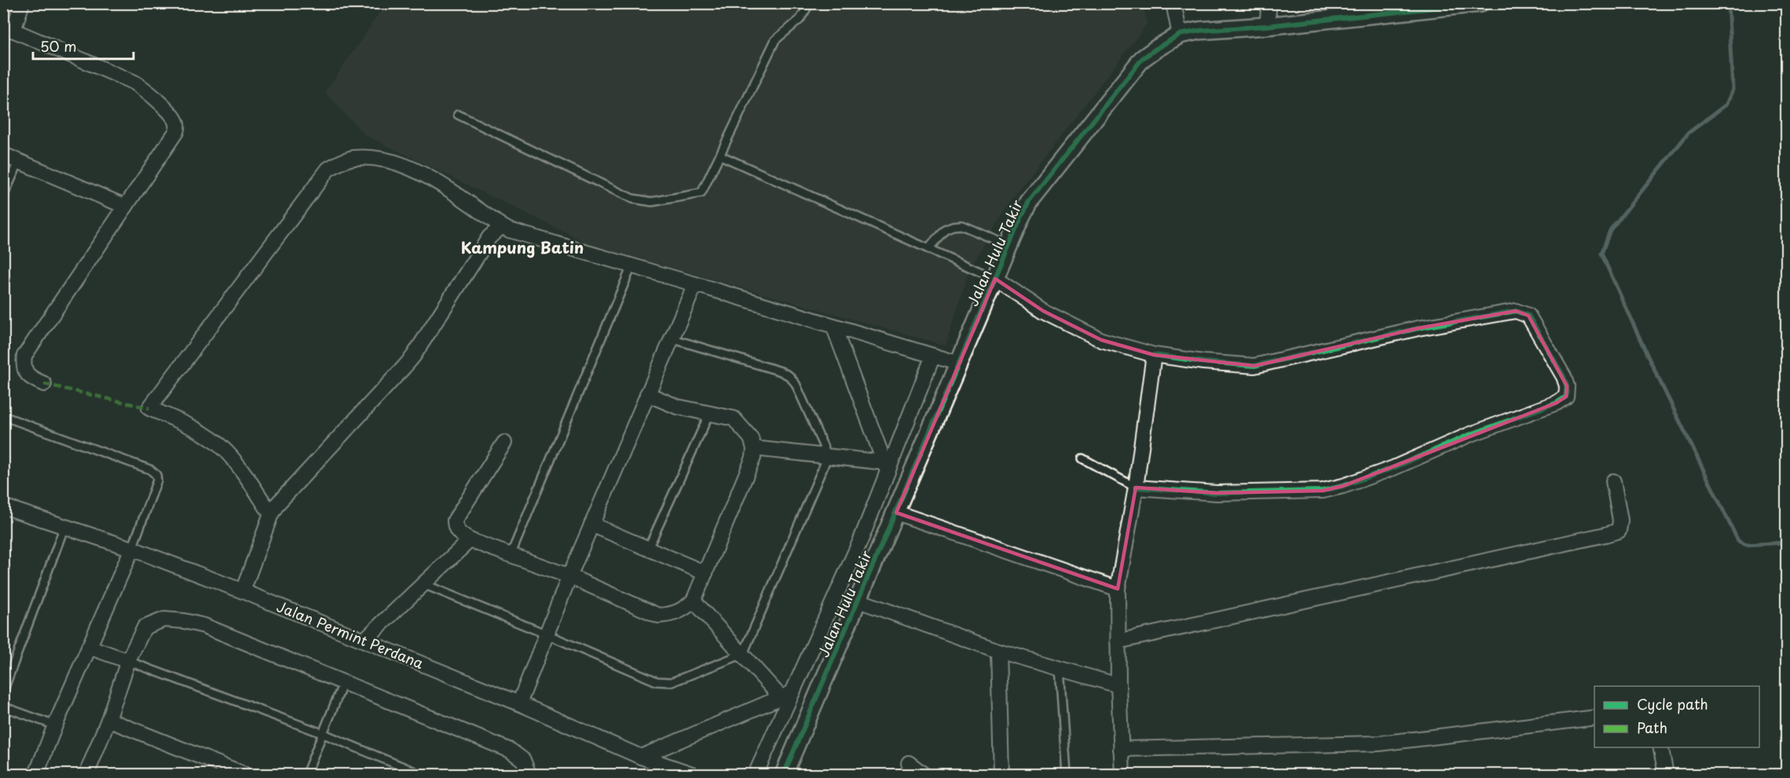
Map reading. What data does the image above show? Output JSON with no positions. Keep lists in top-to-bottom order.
{
  "streets": {
    "street": ["Jalan Hulu Takir", "Jalan Permint Perdana"]
  },
  "districts": ["Kampung Batin"],
  "legend": ["Cycle path", "Path"],
  "scale_bar": "50 m"
}
